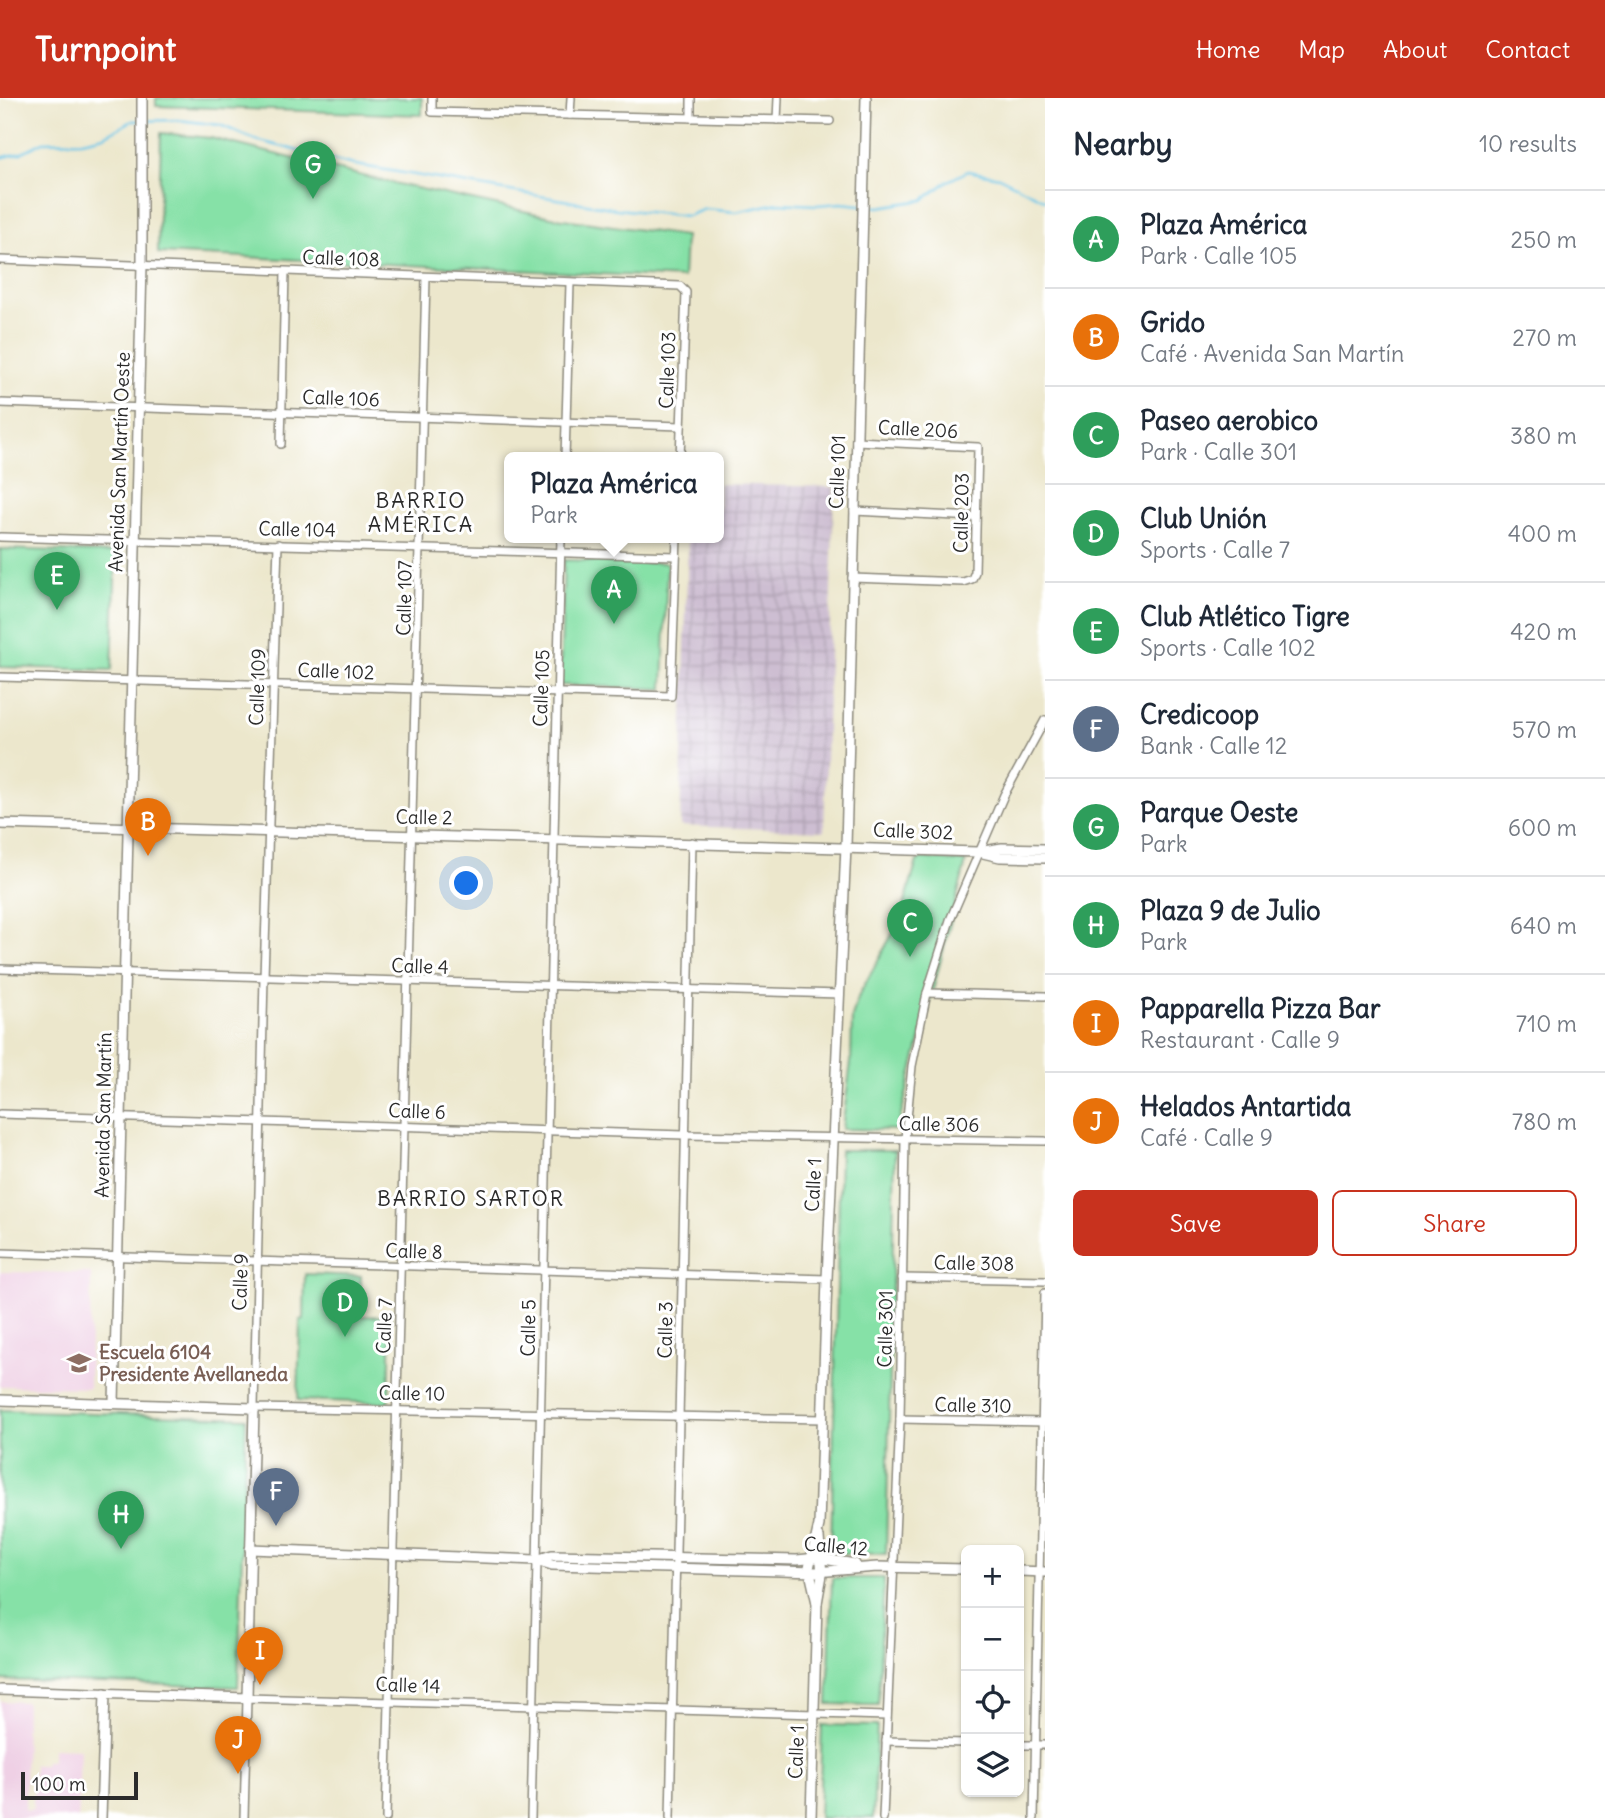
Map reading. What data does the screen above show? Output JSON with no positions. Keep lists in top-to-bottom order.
{
  "streets": {
    "street": [
      "Calle 108",
      "Calle 103",
      "Calle 106",
      "Calle 206",
      "Avenida San Martín Oeste",
      "Calle 101",
      "Calle 203",
      "Calle 104",
      "Calle 107",
      "Calle 102",
      "Calle 109",
      "Calle 105",
      "Calle 2",
      "Calle 302",
      "Calle 4",
      "Calle 6",
      "Avenida San Martín",
      "Calle 306",
      "Calle 1",
      "Calle 8",
      "Calle 308",
      "Calle 9",
      "Calle 7",
      "Calle 5",
      "Calle 301",
      "Calle 3",
      "Calle 10",
      "Calle 310",
      "Calle 12",
      "Calle 14"
    ]
  },
  "crossings": [
    ["Calle 108", "Calle 103"],
    ["Calle 108", "Avenida San Martín Oeste"],
    ["Calle 108", "Calle 107"],
    ["Calle 103", "Calle 106"],
    ["Calle 106", "Avenida San Martín Oeste"],
    ["Calle 106", "Calle 107"],
    ["Calle 206", "Calle 101"],
    ["Calle 206", "Calle 203"],
    ["Avenida San Martín Oeste", "Calle 104"],
    ["Avenida San Martín Oeste", "Calle 102"],
    ["Avenida San Martín Oeste", "Calle 2"],
    ["Avenida San Martín Oeste", "Avenida San Martín"],
    ["Calle 101", "Calle 203"],
    ["Calle 101", "Calle 2"],
    ["Calle 101", "Calle 302"],
    ["Calle 101", "Calle 1"],
    ["Calle 104", "Calle 107"],
    ["Calle 104", "Calle 102"],
    ["Calle 104", "Calle 109"],
    ["Calle 104", "Calle 105"],
    ["Calle 107", "Calle 102"],
    ["Calle 107", "Calle 2"],
    ["Calle 107", "Calle 7"],
    ["Calle 102", "Calle 109"],
    ["Calle 102", "Calle 105"],
    ["Calle 109", "Calle 2"],
    ["Calle 109", "Calle 9"],
    ["Calle 105", "Calle 2"],
    ["Calle 105", "Calle 5"],
    ["Calle 2", "Calle 302"],
    ["Calle 2", "Avenida San Martín"],
    ["Calle 2", "Calle 1"],
    ["Calle 2", "Calle 9"],
    ["Calle 2", "Calle 7"],
    ["Calle 2", "Calle 5"],
    ["Calle 2", "Calle 3"],
    ["Calle 302", "Calle 1"],
    ["Calle 302", "Calle 301"],
    ["Calle 4", "Avenida San Martín"],
    ["Calle 4", "Calle 1"],
    ["Calle 4", "Calle 9"],
    ["Calle 4", "Calle 7"],
    ["Calle 4", "Calle 5"],
    ["Calle 4", "Calle 3"],
    ["Calle 6", "Avenida San Martín"],
    ["Calle 6", "Calle 306"],
    ["Calle 6", "Calle 1"],
    ["Calle 6", "Calle 9"],
    ["Calle 6", "Calle 7"],
    ["Calle 6", "Calle 5"],
    ["Calle 6", "Calle 3"],
    ["Avenida San Martín", "Calle 8"],
    ["Avenida San Martín", "Calle 10"],
    ["Calle 306", "Calle 1"],
    ["Calle 306", "Calle 301"],
    ["Calle 1", "Calle 8"],
    ["Calle 1", "Calle 10"],
    ["Calle 1", "Calle 12"],
    ["Calle 1", "Calle 14"],
    ["Calle 8", "Calle 9"],
    ["Calle 8", "Calle 7"],
    ["Calle 8", "Calle 5"],
    ["Calle 8", "Calle 3"],
    ["Calle 308", "Calle 301"],
    ["Calle 9", "Calle 10"],
    ["Calle 9", "Calle 12"],
    ["Calle 9", "Calle 14"],
    ["Calle 7", "Calle 10"],
    ["Calle 7", "Calle 12"],
    ["Calle 7", "Calle 14"],
    ["Calle 5", "Calle 10"],
    ["Calle 5", "Calle 12"],
    ["Calle 5", "Calle 14"],
    ["Calle 301", "Calle 310"],
    ["Calle 301", "Calle 14"],
    ["Calle 3", "Calle 10"],
    ["Calle 3", "Calle 12"],
    ["Calle 3", "Calle 14"]
  ],
  "districts": ["BARRIO AMÉRICA", "BARRIO SARTOR"],
  "places": {
    "school or university": ["Escuela 6104 Presidente Avellaneda"]
  },
  "scale_bar": "100 m",
  "page": {
    "header": "Turnpoint",
    "nav": [
      "Home",
      "Map",
      "About",
      "Contact"
    ],
    "heading": ["Nearby", "10 results"],
    "pins": [
      "G",
      "E",
      "A",
      "B",
      "C",
      "D",
      "F",
      "H",
      "I",
      "J"
    ],
    "list": [
      {
        "mark": "A",
        "name": "Plaza América",
        "note": "Park · Calle 105",
        "value": "250 m"
      },
      {
        "mark": "B",
        "name": "Grido",
        "note": "Café · Avenida San Martín",
        "value": "270 m"
      },
      {
        "mark": "C",
        "name": "Paseo aerobico",
        "note": "Park · Calle 301",
        "value": "380 m"
      },
      {
        "mark": "D",
        "name": "Club Unión",
        "note": "Sports · Calle 7",
        "value": "400 m"
      },
      {
        "mark": "E",
        "name": "Club Atlético Tigre",
        "note": "Sports · Calle 102",
        "value": "420 m"
      },
      {
        "mark": "F",
        "name": "Credicoop",
        "note": "Bank · Calle 12",
        "value": "570 m"
      },
      {
        "mark": "G",
        "name": "Parque Oeste",
        "note": "Park",
        "value": "600 m"
      },
      {
        "mark": "H",
        "name": "Plaza 9 de Julio",
        "note": "Park",
        "value": "640 m"
      },
      {
        "mark": "I",
        "name": "Papparella Pizza Bar",
        "note": "Restaurant · Calle 9",
        "value": "710 m"
      },
      {
        "mark": "J",
        "name": "Helados Antartida",
        "note": "Café · Calle 9",
        "value": "780 m"
      }
    ],
    "popup": ["Plaza América", "Park"],
    "buttons": ["Save", "Share"],
    "map_buttons": ["+", "−"],
    "scale": "100 m"
  }
}
